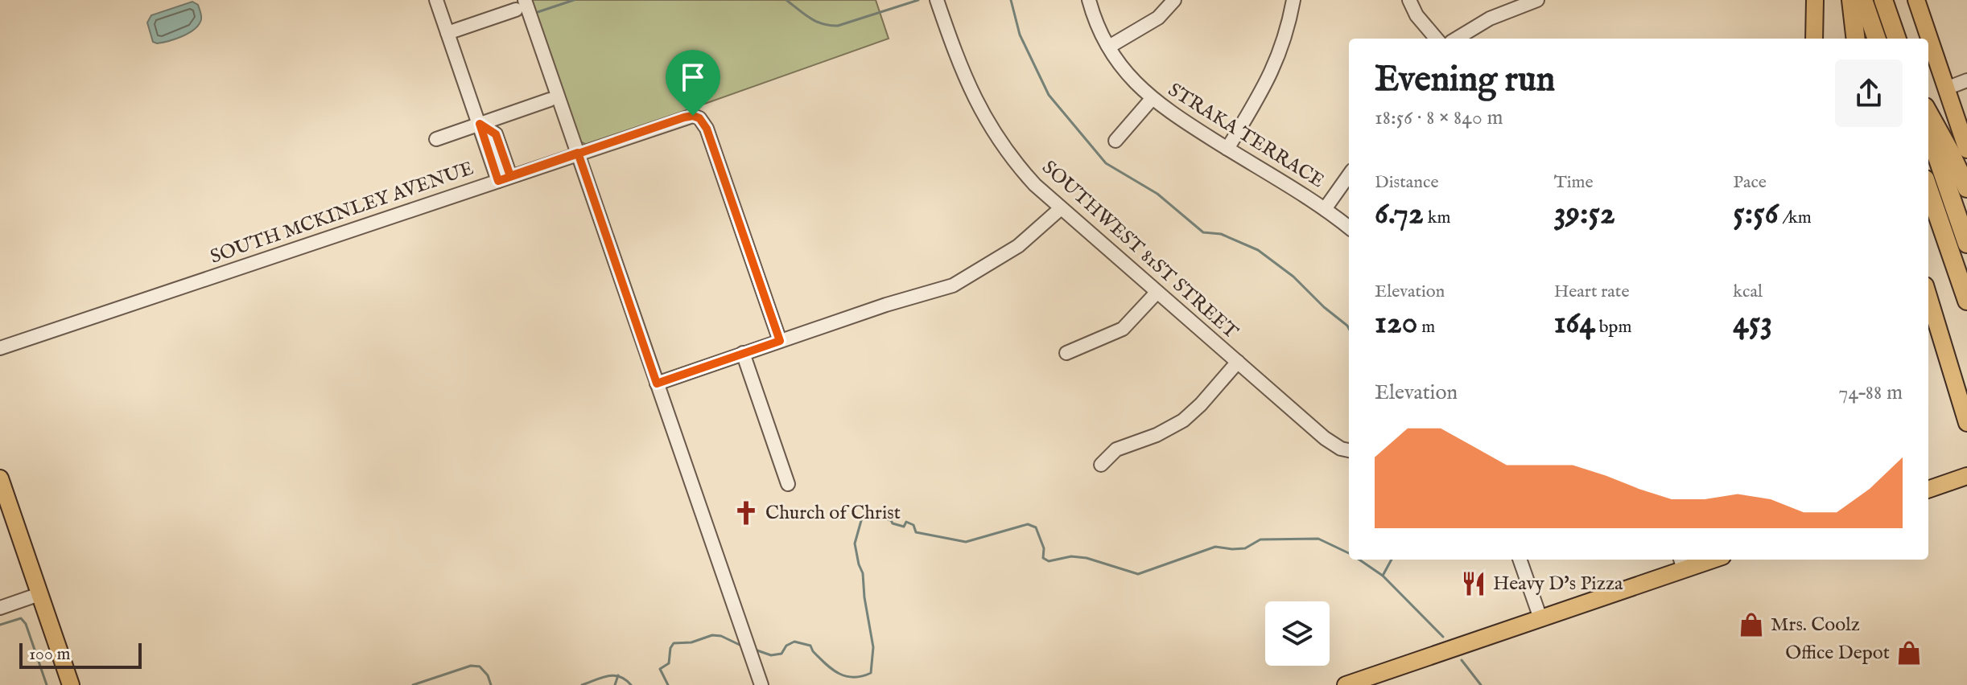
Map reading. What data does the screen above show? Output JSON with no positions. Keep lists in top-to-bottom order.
{
  "streets": {
    "street": ["STRAKA TERRACE", "SOUTH MCKINLEY AVENUE", "SOUTHWEST 81ST STREET"]
  },
  "places": {
    "church": ["Church of Christ"],
    "restaurant": ["Heavy D's Pizza"],
    "shop": ["Mrs. Coolz", "Office Depot"]
  },
  "scale_bar": "100 m",
  "page": {
    "heading": ["Evening run", "18:56 · 8 × 840 m"],
    "stats": [
      ["Distance", "6.72 km"],
      ["Time", "39:52"],
      ["Pace", "5:56 /km"],
      ["Elevation", "120 m"],
      ["Heart rate", "164 bpm"],
      ["kcal", "453"]
    ],
    "chart": ["Elevation", "74–88 m"],
    "scale": "100 m"
  }
}
